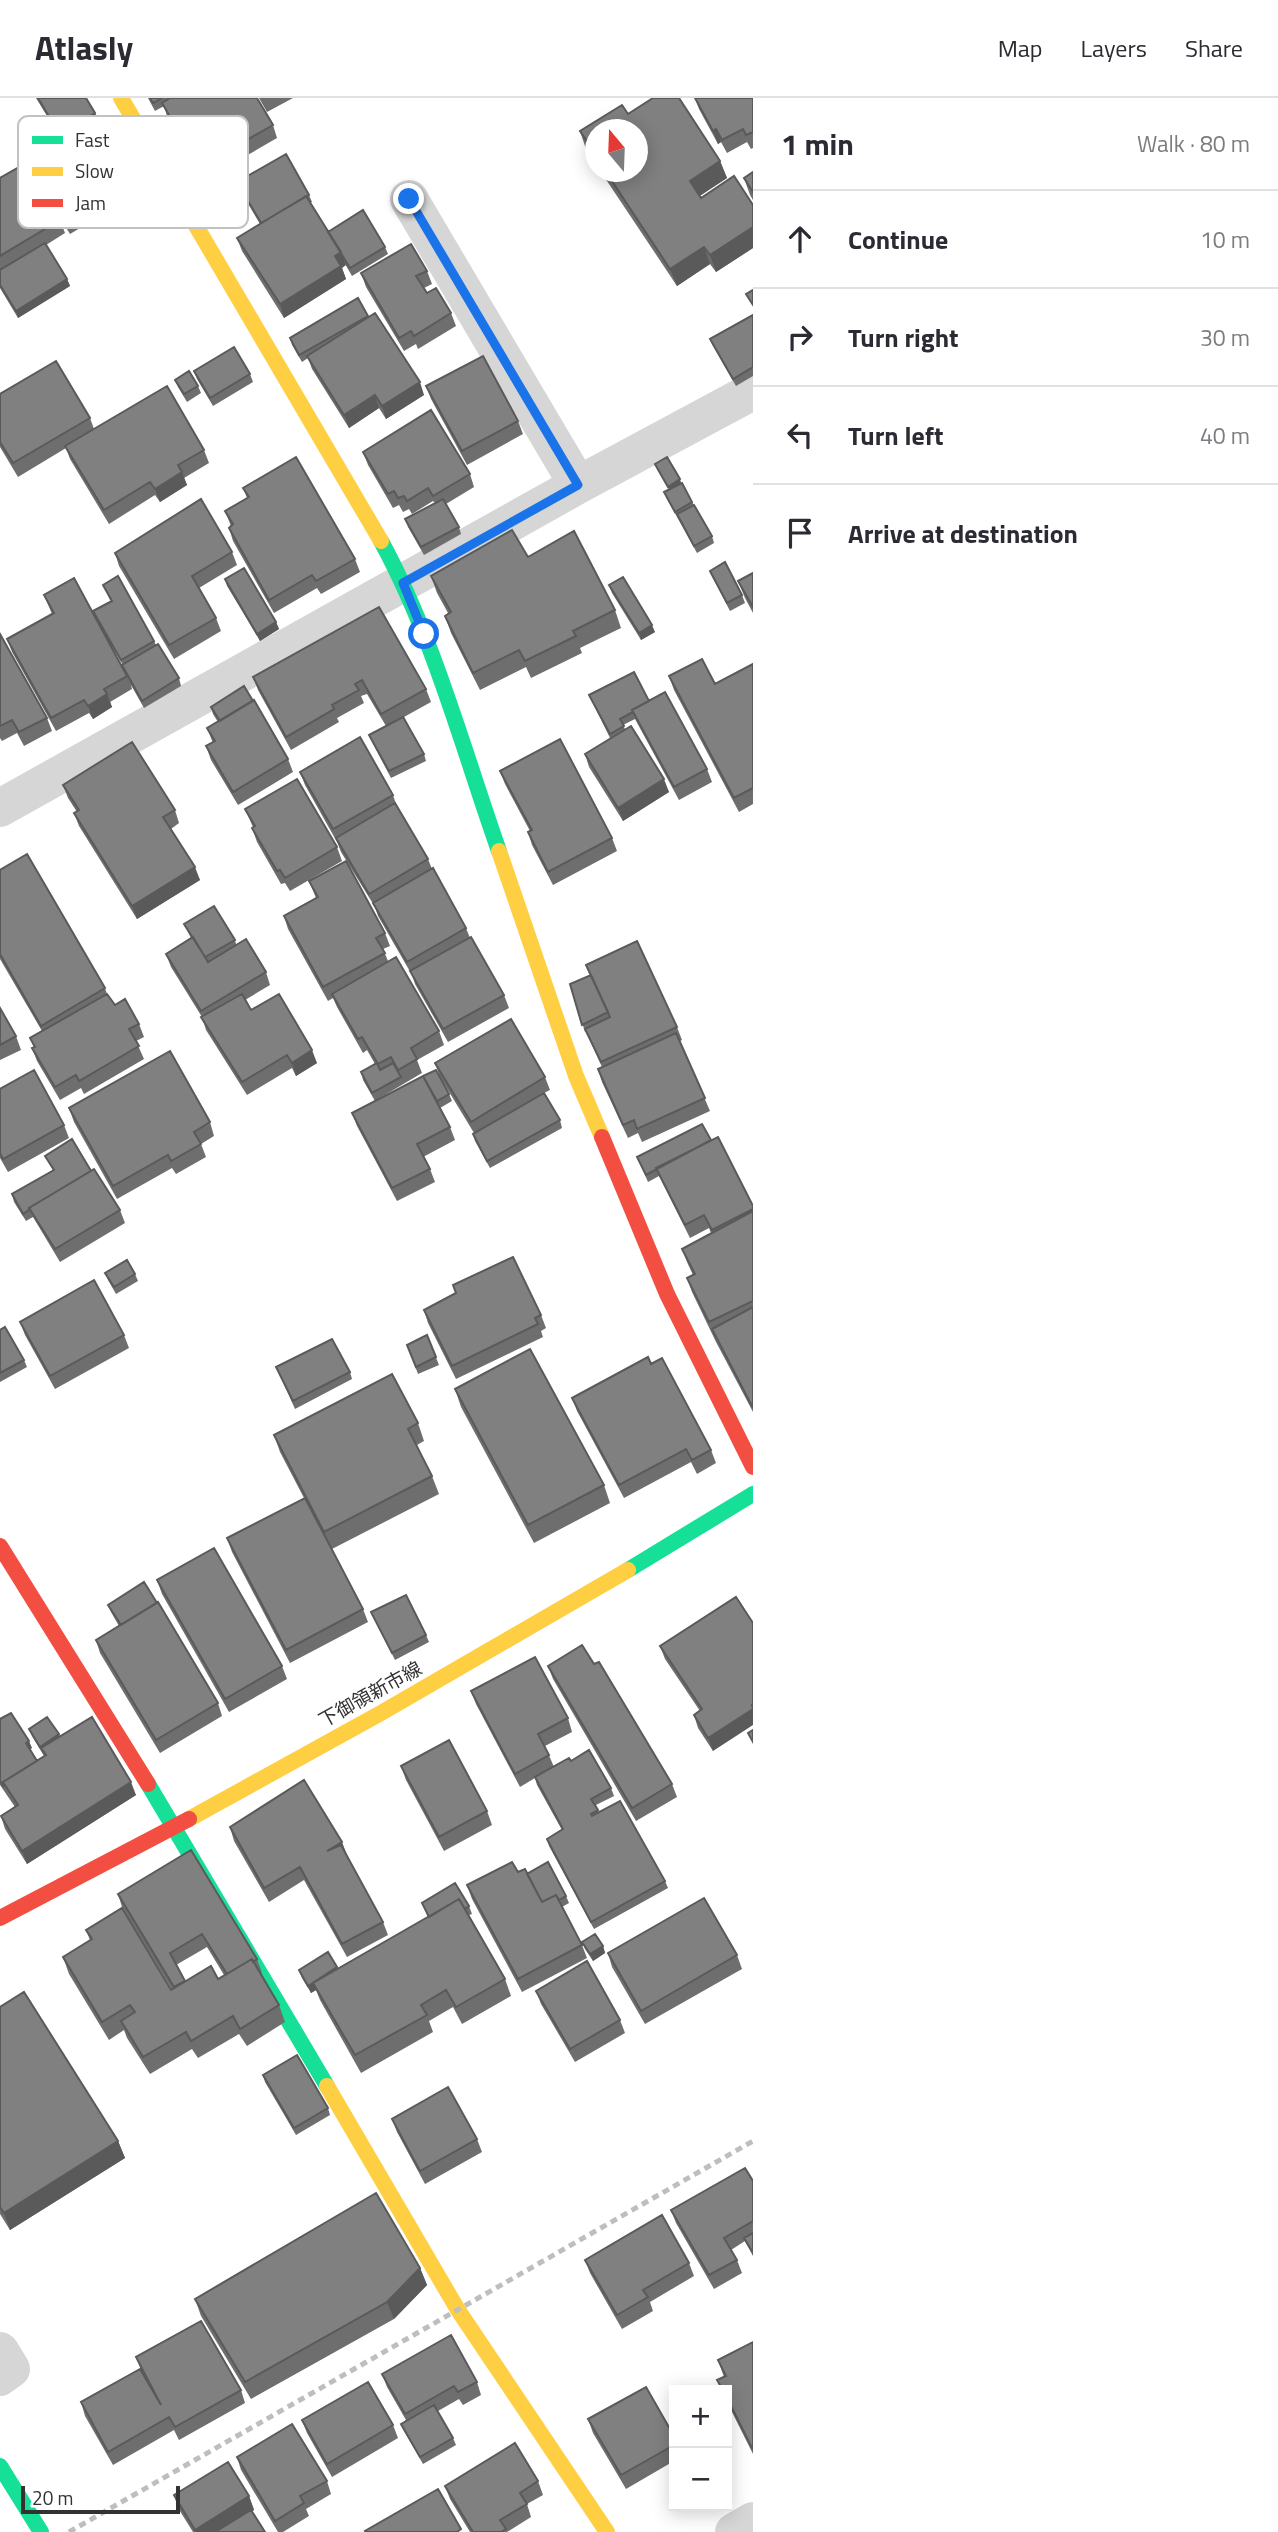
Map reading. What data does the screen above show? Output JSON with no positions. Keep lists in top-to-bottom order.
{
  "streets": {
    "street": ["下御領新市線"]
  },
  "legend": ["Fast", "Slow", "Jam"],
  "scale_bar": "20 m",
  "north": "top",
  "page": {
    "header": "Atlasly",
    "nav": ["Map", "Layers", "Share"],
    "heading": ["1 min", "Walk · 80 m"],
    "list": [
      ["Continue", "10 m"],
      ["Turn right", "30 m"],
      ["Turn left", "40 m"],
      "Arrive at destination"
    ],
    "map_buttons": ["+", "−"],
    "scale": "20 m"
  }
}
